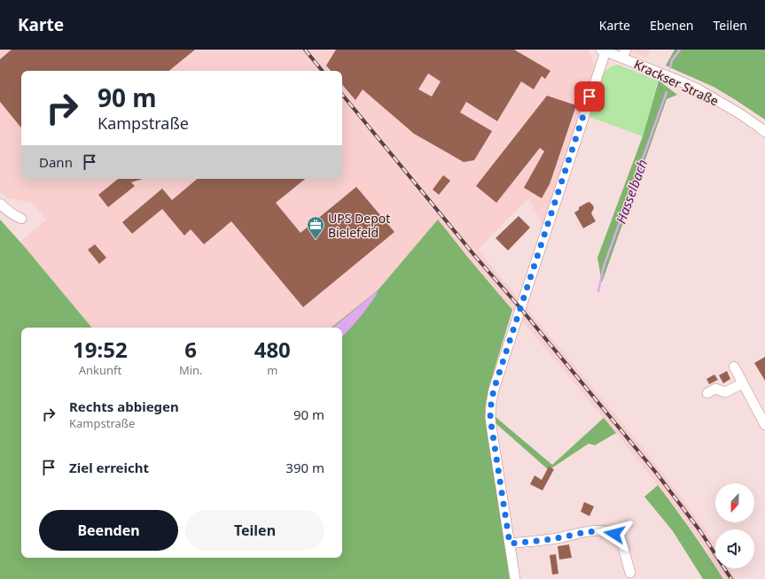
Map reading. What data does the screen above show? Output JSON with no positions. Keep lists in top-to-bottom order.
{
  "streets": {
    "street": ["Krackser Straße"]
  },
  "water": ["Hasselbach"],
  "places": {
    "office": ["UPS Depot Bielefeld"]
  },
  "north": "bottom",
  "page": {
    "header": "Karte",
    "nav": ["Karte", "Ebenen", "Teilen"],
    "turn": ["90 m", "Kampstraße"],
    "then": "Dann",
    "eta": [
      "19:52",
      "Ankunft",
      "6",
      "Min.",
      "480",
      "m"
    ],
    "list": [
      {
        "name": "Rechts abbiegen",
        "note": "Kampstraße",
        "value": "90 m"
      },
      {
        "name": "Ziel erreicht",
        "value": "390 m"
      }
    ],
    "buttons": ["Beenden", "Teilen"]
  }
}
